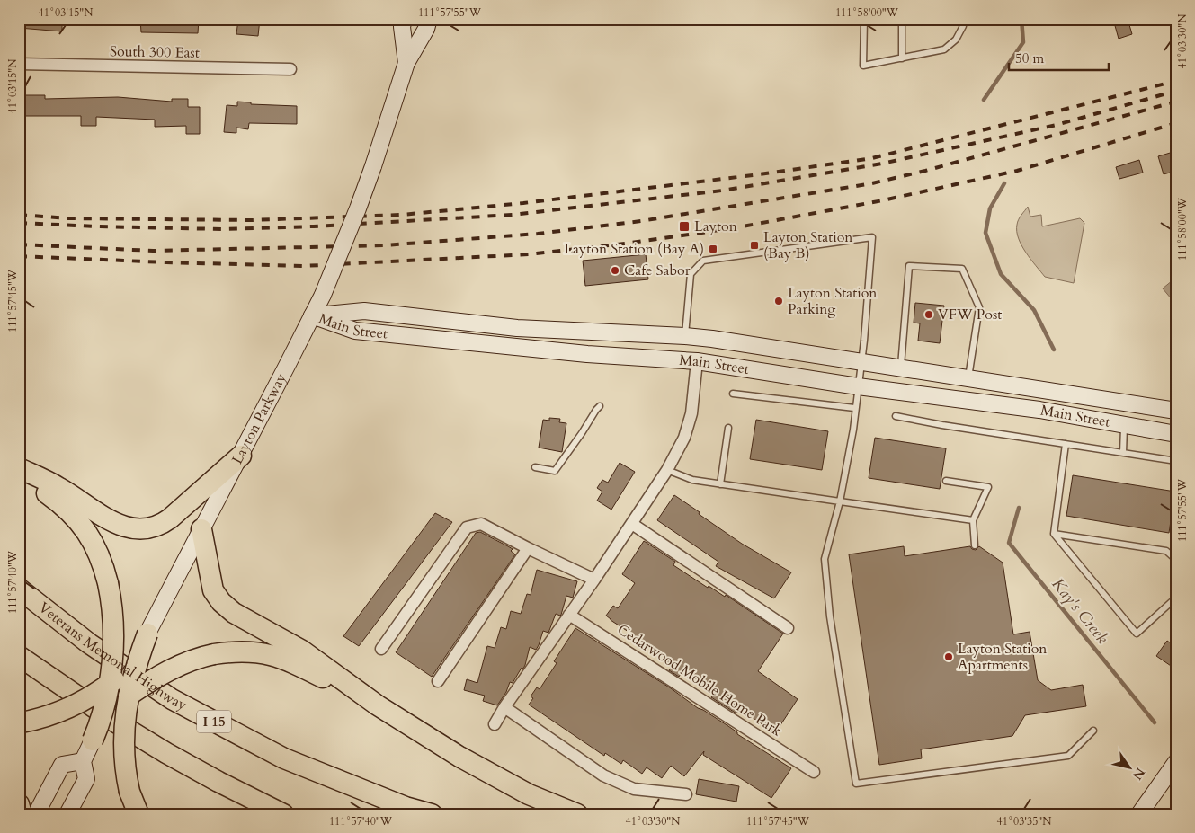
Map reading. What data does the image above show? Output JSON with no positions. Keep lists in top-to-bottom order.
{
  "streets": {
    "highway": ["Veterans Memorial Highway", "I 15"],
    "main road": ["Main Street", "Layton Parkway"],
    "street": ["South 300 East", "Cedarwood Mobile Home Park"]
  },
  "crossings": [
    ["Main Street", "Layton Parkway"]
  ],
  "water": ["Kay's Creek"],
  "places": {
    "transit": ["Layton", "Layton Station (Bay B)", "Layton Station (Bay A)"],
    "other": [
      "Cafe Sabor",
      "Layton Station Parking",
      "VFW Post",
      "Layton Station Apartments"
    ]
  },
  "scale_bar": "50 m",
  "north": "bottom right",
  "coordinates": [
    "41°03'15\"N",
    "111°57'55\"W",
    "111°58'00\"W",
    "41°03'30\"N",
    "111°57'45\"W",
    "111°57'40\"W",
    "41°03'35\"N"
  ]
}
